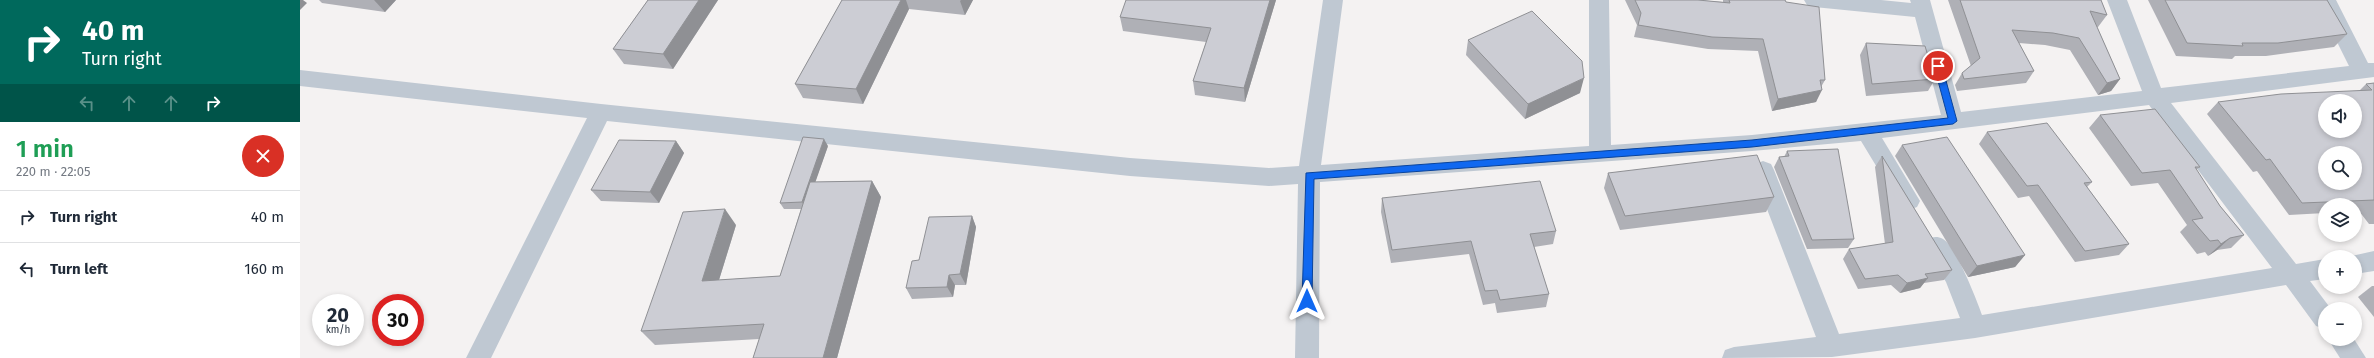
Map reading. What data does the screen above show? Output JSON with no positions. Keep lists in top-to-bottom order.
{
  "page": {
    "turn": ["40 m", "Turn right"],
    "map_buttons": ["+", "−"],
    "heading": ["1 min", "220 m · 22:05"],
    "list": [
      {
        "name": "Turn right",
        "value": "40 m"
      },
      {
        "name": "Turn left",
        "value": "160 m"
      }
    ],
    "speed": "20 km/h",
    "limit": "30"
  }
}
